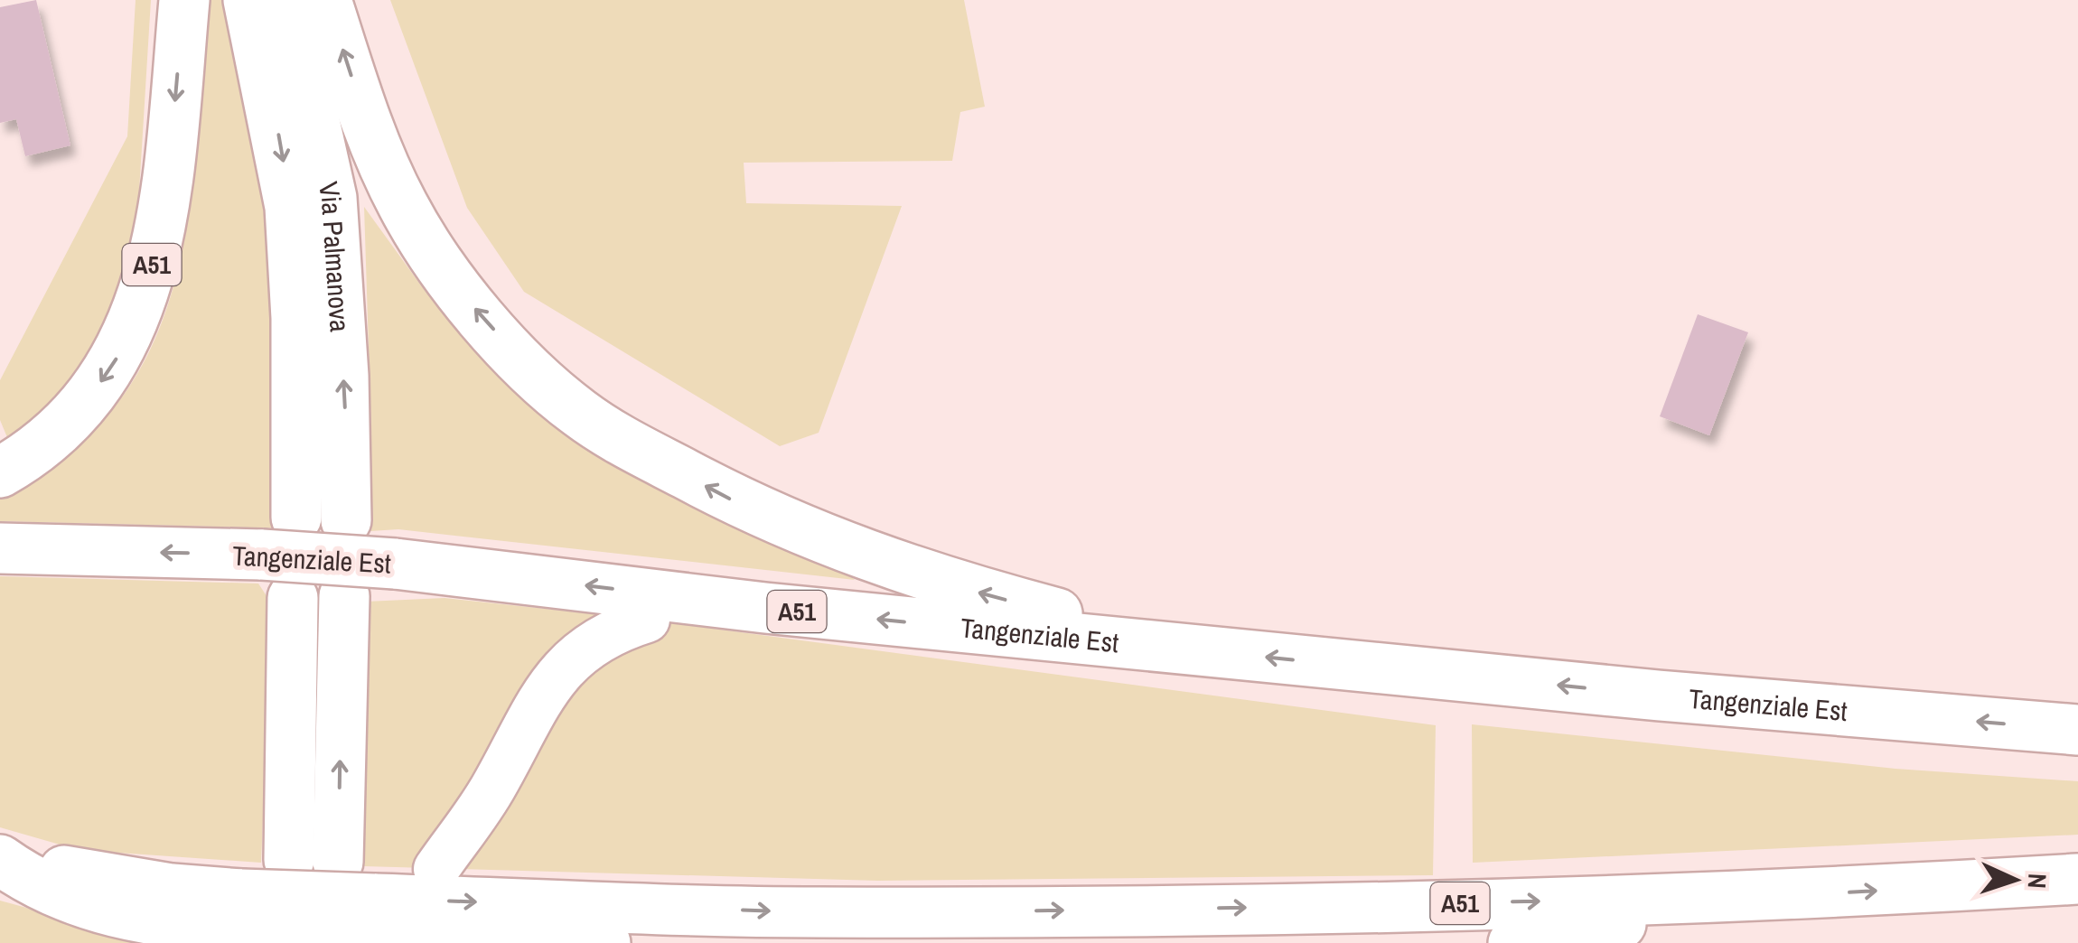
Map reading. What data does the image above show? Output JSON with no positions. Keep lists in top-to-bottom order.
{
  "streets": {
    "highway": ["Via Palmanova", "A51", "Tangenziale Est"]
  },
  "north": "right"
}
